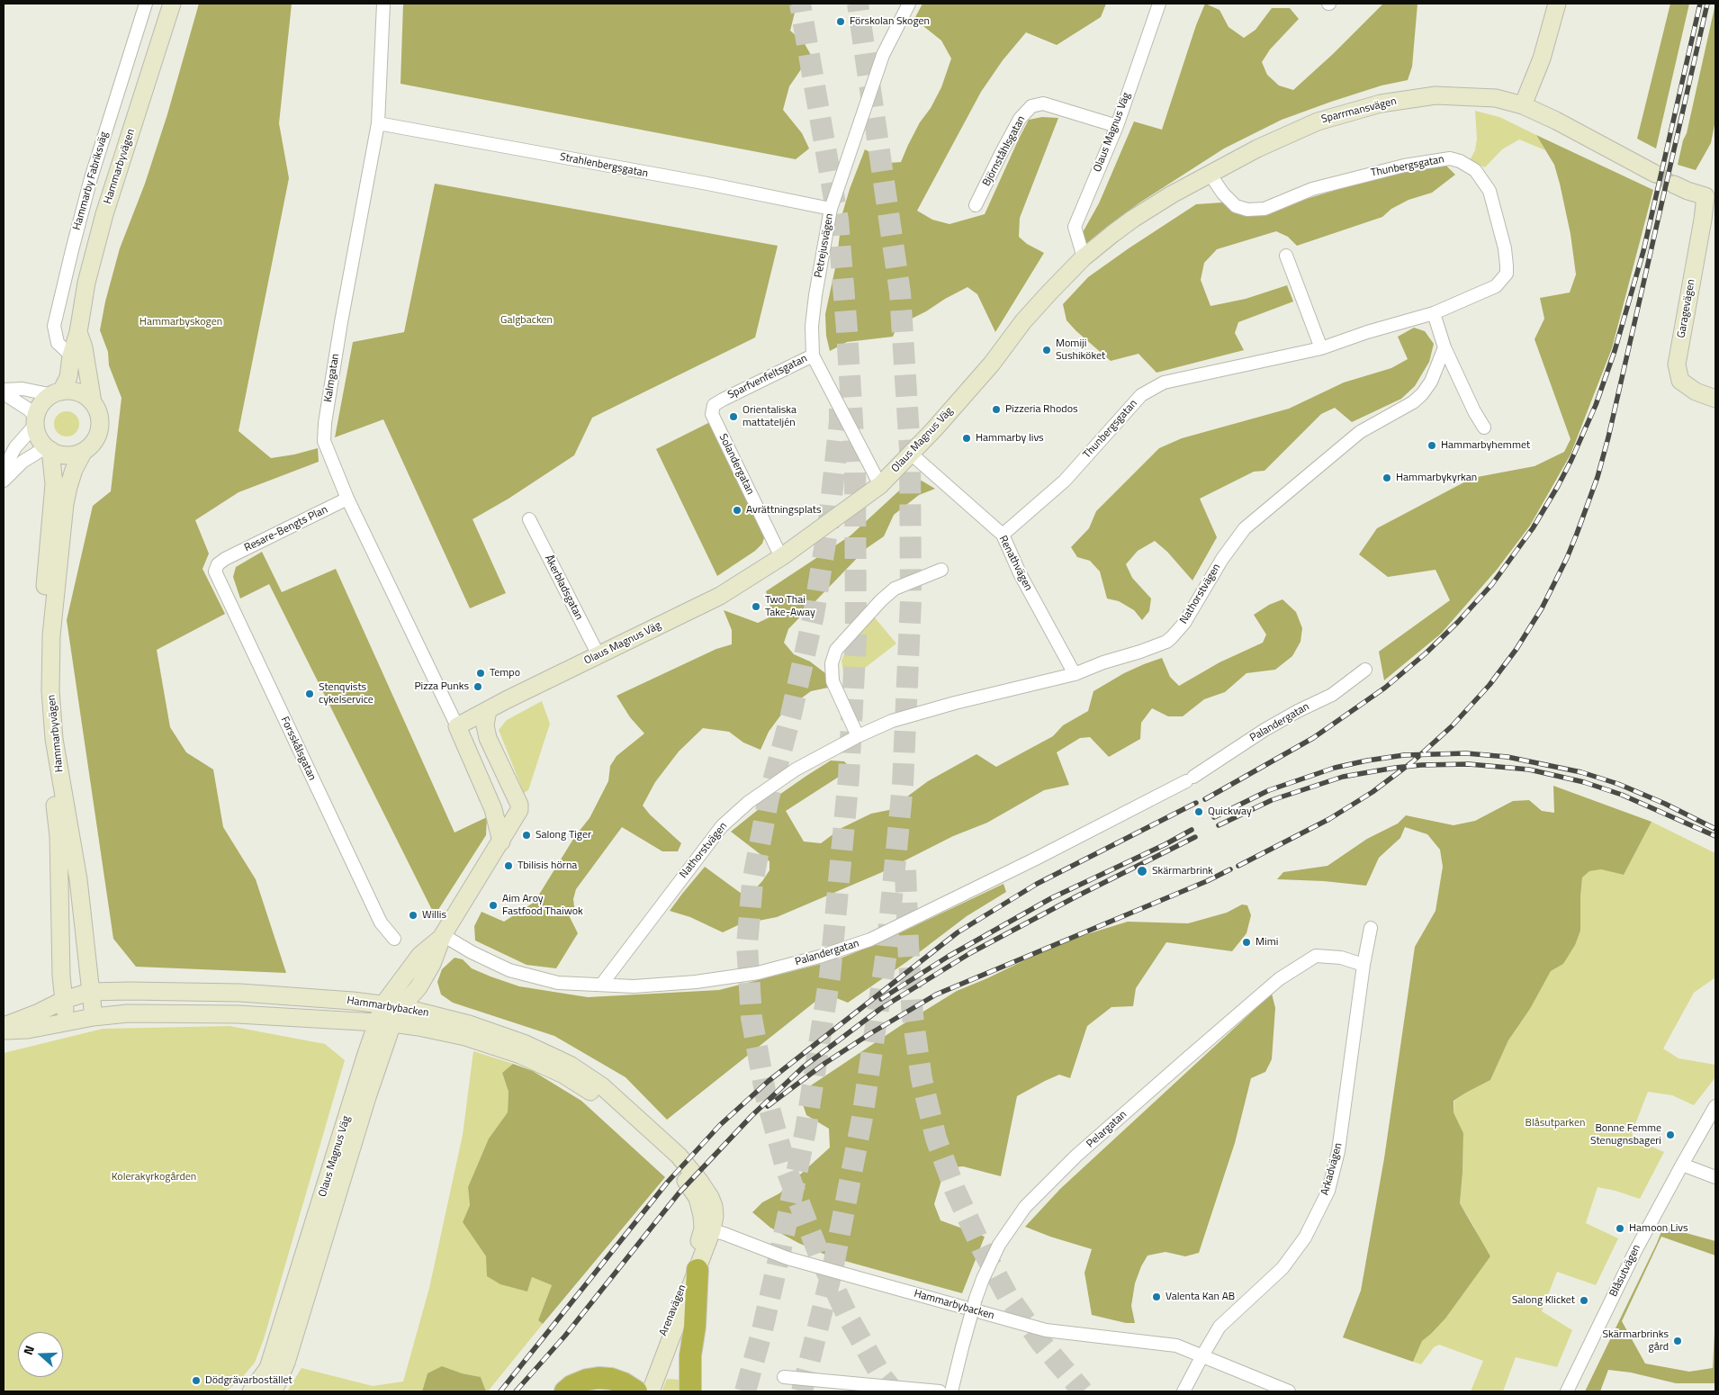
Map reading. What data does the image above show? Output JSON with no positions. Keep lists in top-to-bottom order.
{
  "streets": {
    "main road": [
      "Sparrmansvägen",
      "Olaus Magnus Väg",
      "Hammarbyvägen",
      "Garagevägen",
      "Hammarbybacken",
      "Arenavägen"
    ],
    "street": [
      "Björnståhlsgatan",
      "Strahlenbergsgatan",
      "Thunbergsgatan",
      "Hammarby Fabriksväg",
      "Petrejusvägen",
      "Sparfvenfeltsgatan",
      "Kalmgatan",
      "Solandergatan",
      "Resare-Bengts Plan",
      "Renathvägen",
      "Åkerbladsgatan",
      "Nathorstvägen",
      "Palandergatan",
      "Forsskålsgatan",
      "Pelargatan",
      "Arkadvägen",
      "Blåsutvägen"
    ]
  },
  "crossings": [
    ["Sparrmansvägen", "Olaus Magnus Väg"],
    ["Sparrmansvägen", "Thunbergsgatan"],
    ["Olaus Magnus Väg", "Björnståhlsgatan"],
    ["Olaus Magnus Väg", "Petrejusvägen"],
    ["Olaus Magnus Väg", "Kalmgatan"],
    ["Olaus Magnus Väg", "Solandergatan"],
    ["Olaus Magnus Väg", "Renathvägen"],
    ["Olaus Magnus Väg", "Åkerbladsgatan"],
    ["Olaus Magnus Väg", "Palandergatan"],
    ["Olaus Magnus Väg", "Hammarbybacken"],
    ["Strahlenbergsgatan", "Petrejusvägen"],
    ["Strahlenbergsgatan", "Kalmgatan"],
    ["Hammarbyvägen", "Hammarby Fabriksväg"],
    ["Hammarbyvägen", "Hammarbybacken"],
    ["Thunbergsgatan", "Renathvägen"],
    ["Petrejusvägen", "Sparfvenfeltsgatan"],
    ["Sparfvenfeltsgatan", "Solandergatan"],
    ["Kalmgatan", "Resare-Bengts Plan"],
    ["Resare-Bengts Plan", "Forsskålsgatan"],
    ["Renathvägen", "Nathorstvägen"],
    ["Nathorstvägen", "Palandergatan"],
    ["Hammarbybacken", "Arkadvägen"],
    ["Hammarbybacken", "Arenavägen"],
    ["Pelargatan", "Arkadvägen"]
  ],
  "parks": [
    "Galgbacken",
    "Hammarbyskogen",
    "Blåsutparken",
    "Kolerakyrkogården"
  ],
  "places": [
    "Förskolan Skogen",
    "Momiji Sushiköket",
    "Pizzeria Rhodos",
    "Orientaliska mattateljén",
    "Hammarby livs",
    "Hammarbyhemmet",
    "Hammarbykyrkan",
    "Avrättningsplats",
    "Two Thai Take-Away",
    "Tempo",
    "Pizza Punks",
    "Stenqvists cykelservice",
    "Quickway",
    "Salong Tiger",
    "Tbilisis hörna",
    "Skärmarbrink",
    "Aim Aroy Fastfood Thaiwok",
    "Willis",
    "Mimi",
    "Bonne Femme Stenugnsbageri",
    "Hamoon Livs",
    "Valenta Kan AB",
    "Salong Klicket",
    "Skärmarbrinks gård",
    "Dödgrävarbostället"
  ],
  "north": "left"
}
